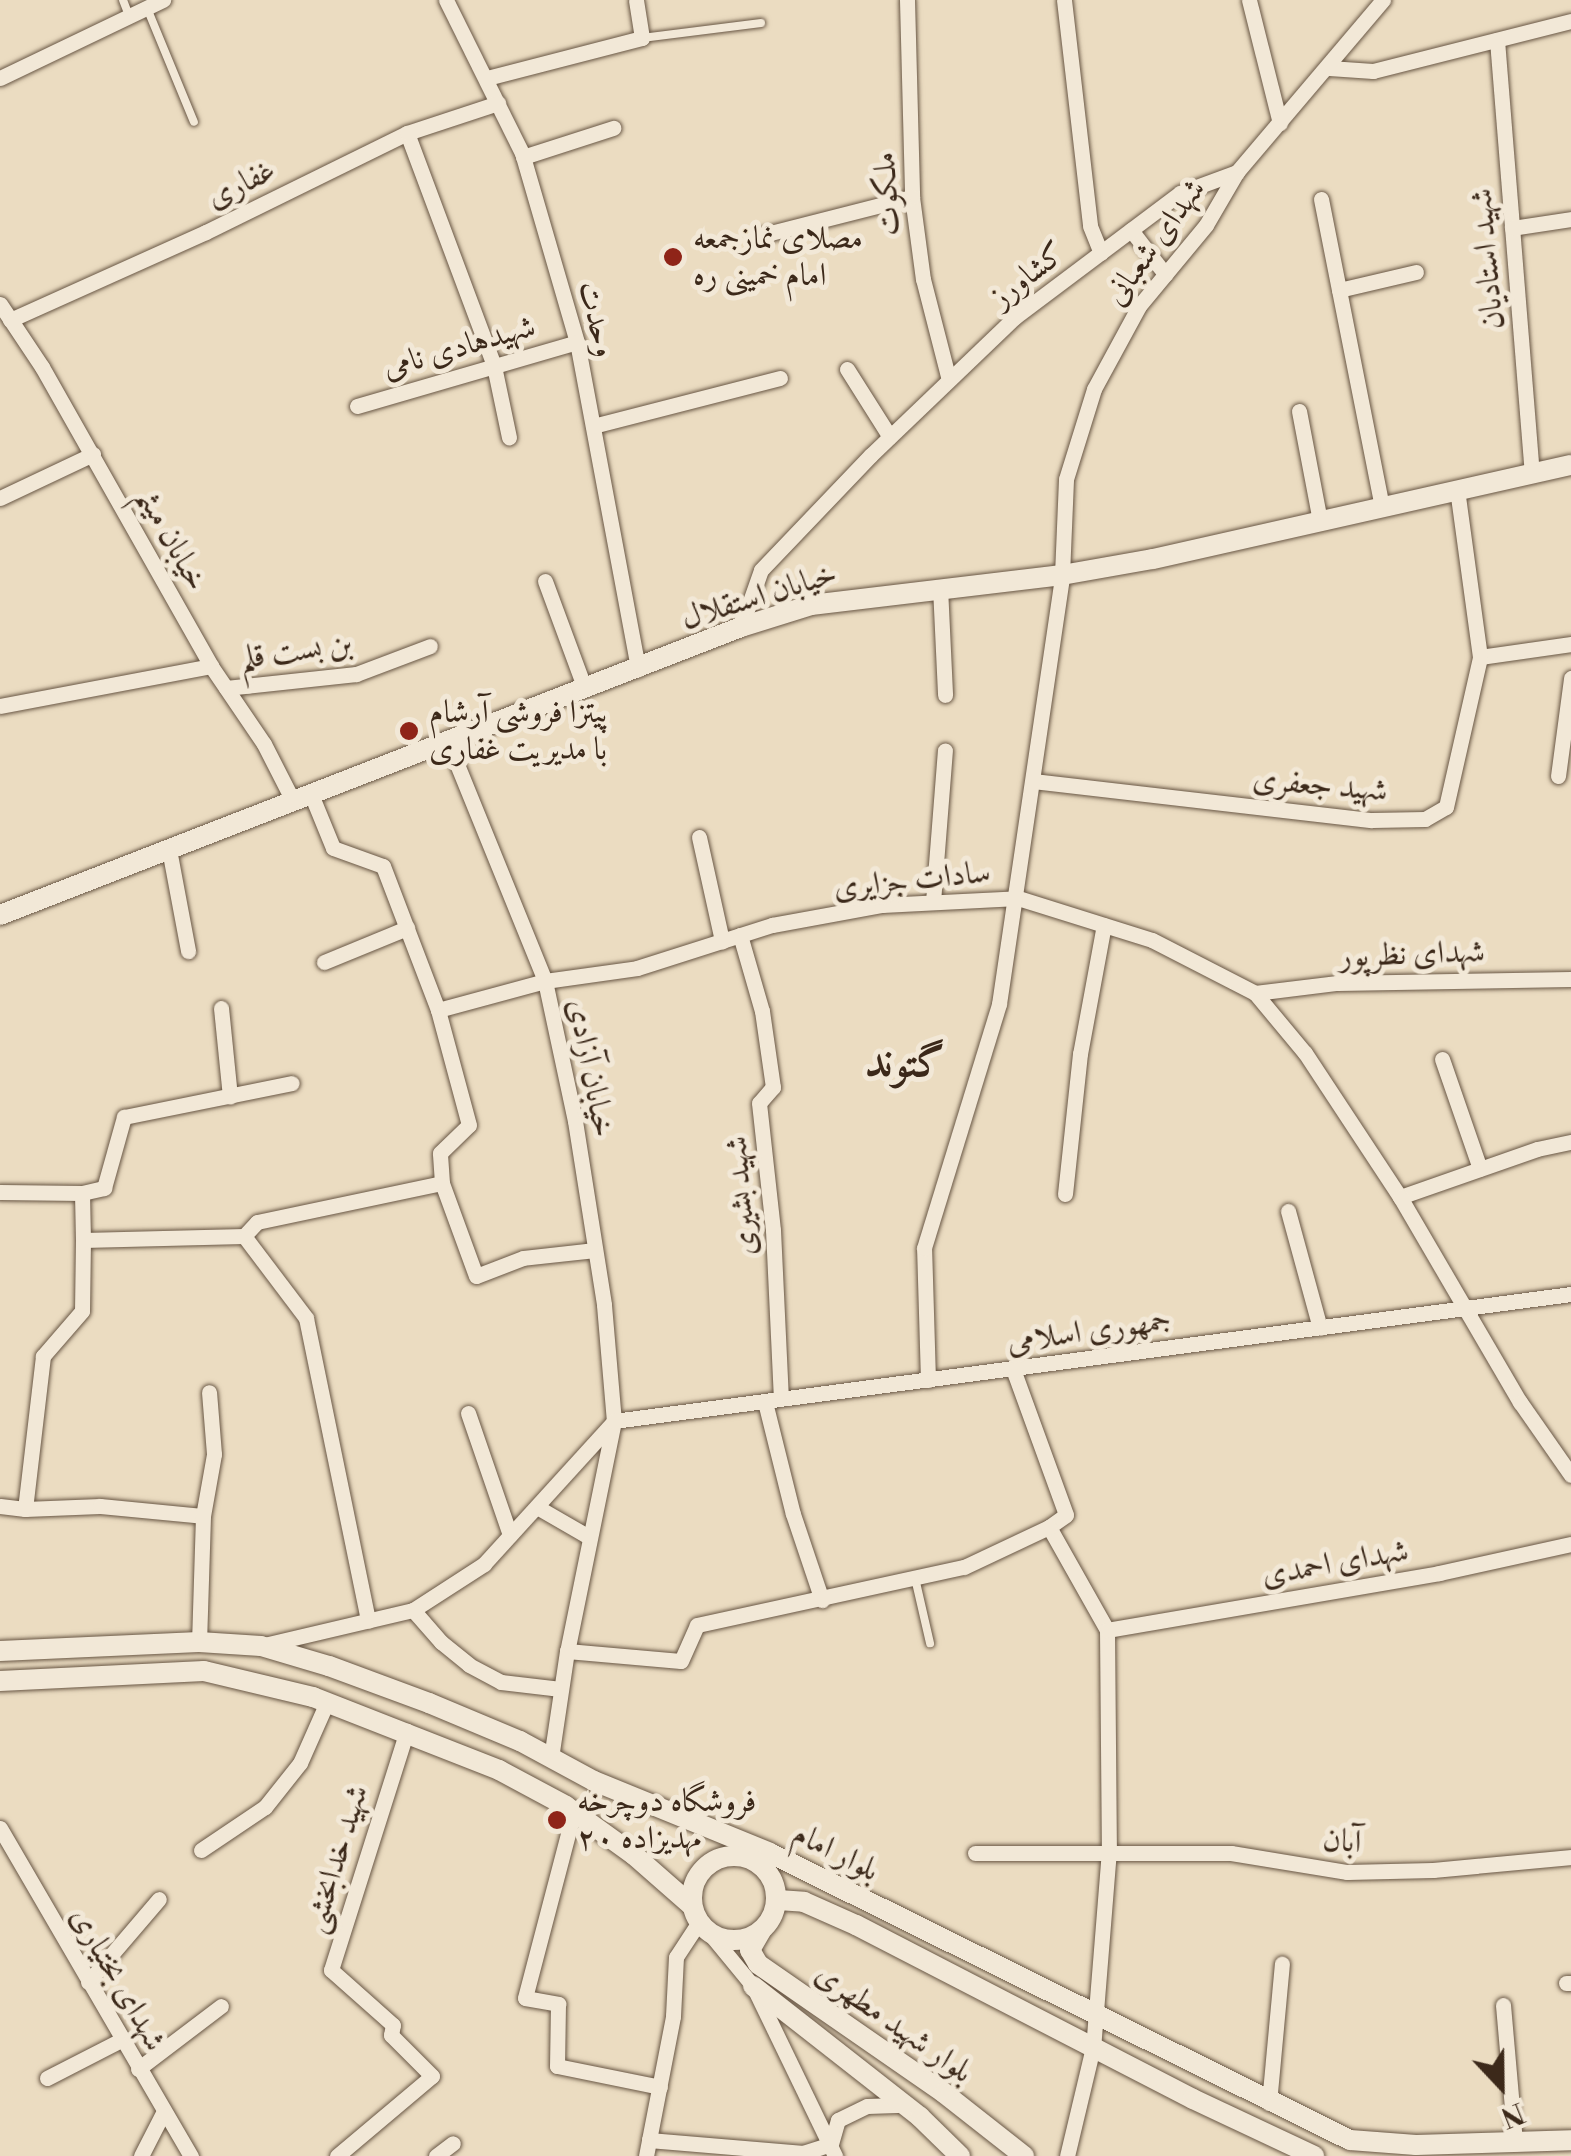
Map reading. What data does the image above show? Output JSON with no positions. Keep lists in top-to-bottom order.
{
  "streets": {
    "street": [
      "غفاری",
      "ملکوت",
      "شهدای شعبانی",
      "شهید استادیان",
      "کشاورز",
      "وحدت",
      "شهیدهادی نامی",
      "خیابان میثم",
      "خیابان استقلال",
      "بن بست قلم",
      "شهید جعفری",
      "سادات جزایری",
      "شهدای نظرپور",
      "خیابان آزادی",
      "شهید بشیری",
      "جمهوری اسلامی",
      "شهدای احمدی",
      "آبان",
      "بلوار امام",
      "شهید خدابخشی",
      "شهدای بختیاری",
      "بلوار شهید مطهری"
    ]
  },
  "crossings": [
    ["غفاری", "وحدت"],
    ["غفاری", "خیابان میثم"],
    ["ملکوت", "کشاورز"],
    ["شهدای شعبانی", "کشاورز"],
    ["شهدای شعبانی", "خیابان استقلال"],
    ["شهدای شعبانی", "شهید جعفری"],
    ["شهدای شعبانی", "سادات جزایری"],
    ["شهید استادیان", "خیابان استقلال"],
    ["کشاورز", "خیابان استقلال"],
    ["وحدت", "شهیدهادی نامی"],
    ["وحدت", "خیابان استقلال"],
    ["خیابان میثم", "خیابان استقلال"],
    ["خیابان میثم", "بن بست قلم"],
    ["خیابان میثم", "سادات جزایری"],
    ["خیابان استقلال", "خیابان آزادی"],
    ["سادات جزایری", "شهدای نظرپور"],
    ["سادات جزایری", "خیابان آزادی"],
    ["سادات جزایری", "شهید بشیری"],
    ["سادات جزایری", "جمهوری اسلامی"],
    ["خیابان آزادی", "جمهوری اسلامی"],
    ["شهید بشیری", "جمهوری اسلامی"],
    ["بلوار امام", "بلوار شهید مطهری"]
  ],
  "districts": ["گتوند"],
  "places": ["مصلای نمازجمعه امام خمینی ره", "پیتزا فروشی آرشام با مدیریت غفاری", "فروشگاه دوچرخه ۲۰ مهدیزاده"],
  "north": "bottom"
}
